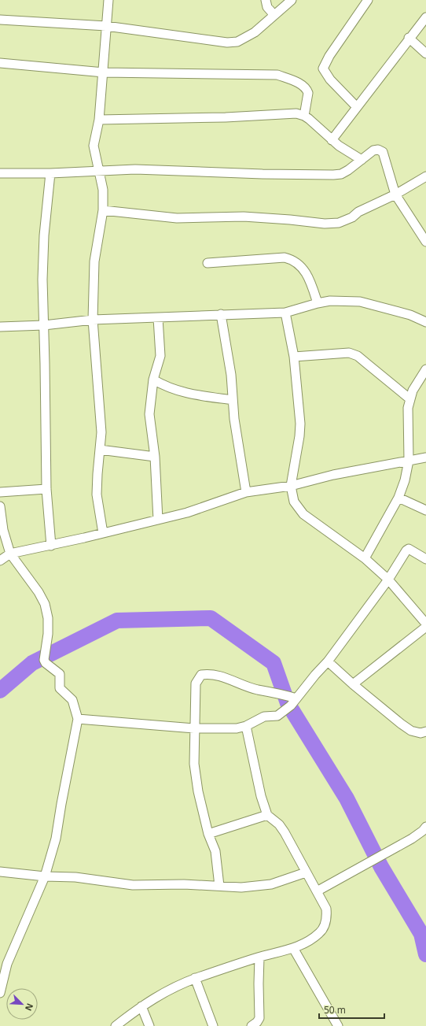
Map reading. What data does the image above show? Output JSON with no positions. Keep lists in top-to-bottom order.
{
  "scale_bar": "50 m",
  "north": "bottom right"
}
